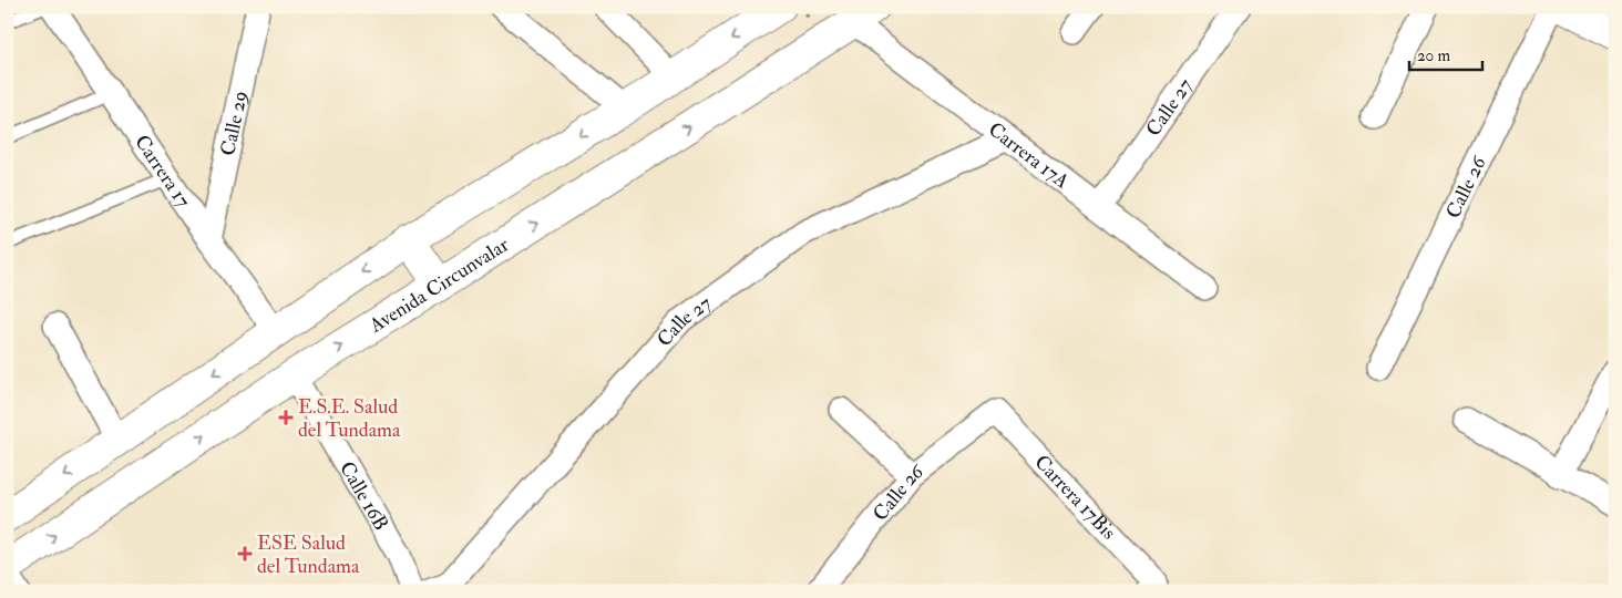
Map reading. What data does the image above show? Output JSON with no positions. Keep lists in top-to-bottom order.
{
  "streets": {
    "main road": ["Avenida Circunvalar"],
    "street": [
      "Calle 27",
      "Calle 29",
      "Carrera 17A",
      "Carrera 17",
      "Calle 26",
      "Calle 16B",
      "Carrera 17Bis"
    ]
  },
  "crossings": [
    ["Calle 27", "Carrera 17A"],
    ["Calle 29", "Carrera 17"],
    ["Carrera 17A", "Avenida Circunvalar"],
    ["Calle 26", "Carrera 17Bis"],
    ["Avenida Circunvalar", "Calle 16B"]
  ],
  "places": {
    "health": ["E.S.E. Salud del Tundama", "ESE Salud del Tundama"]
  },
  "scale_bar": "20 m"
}
